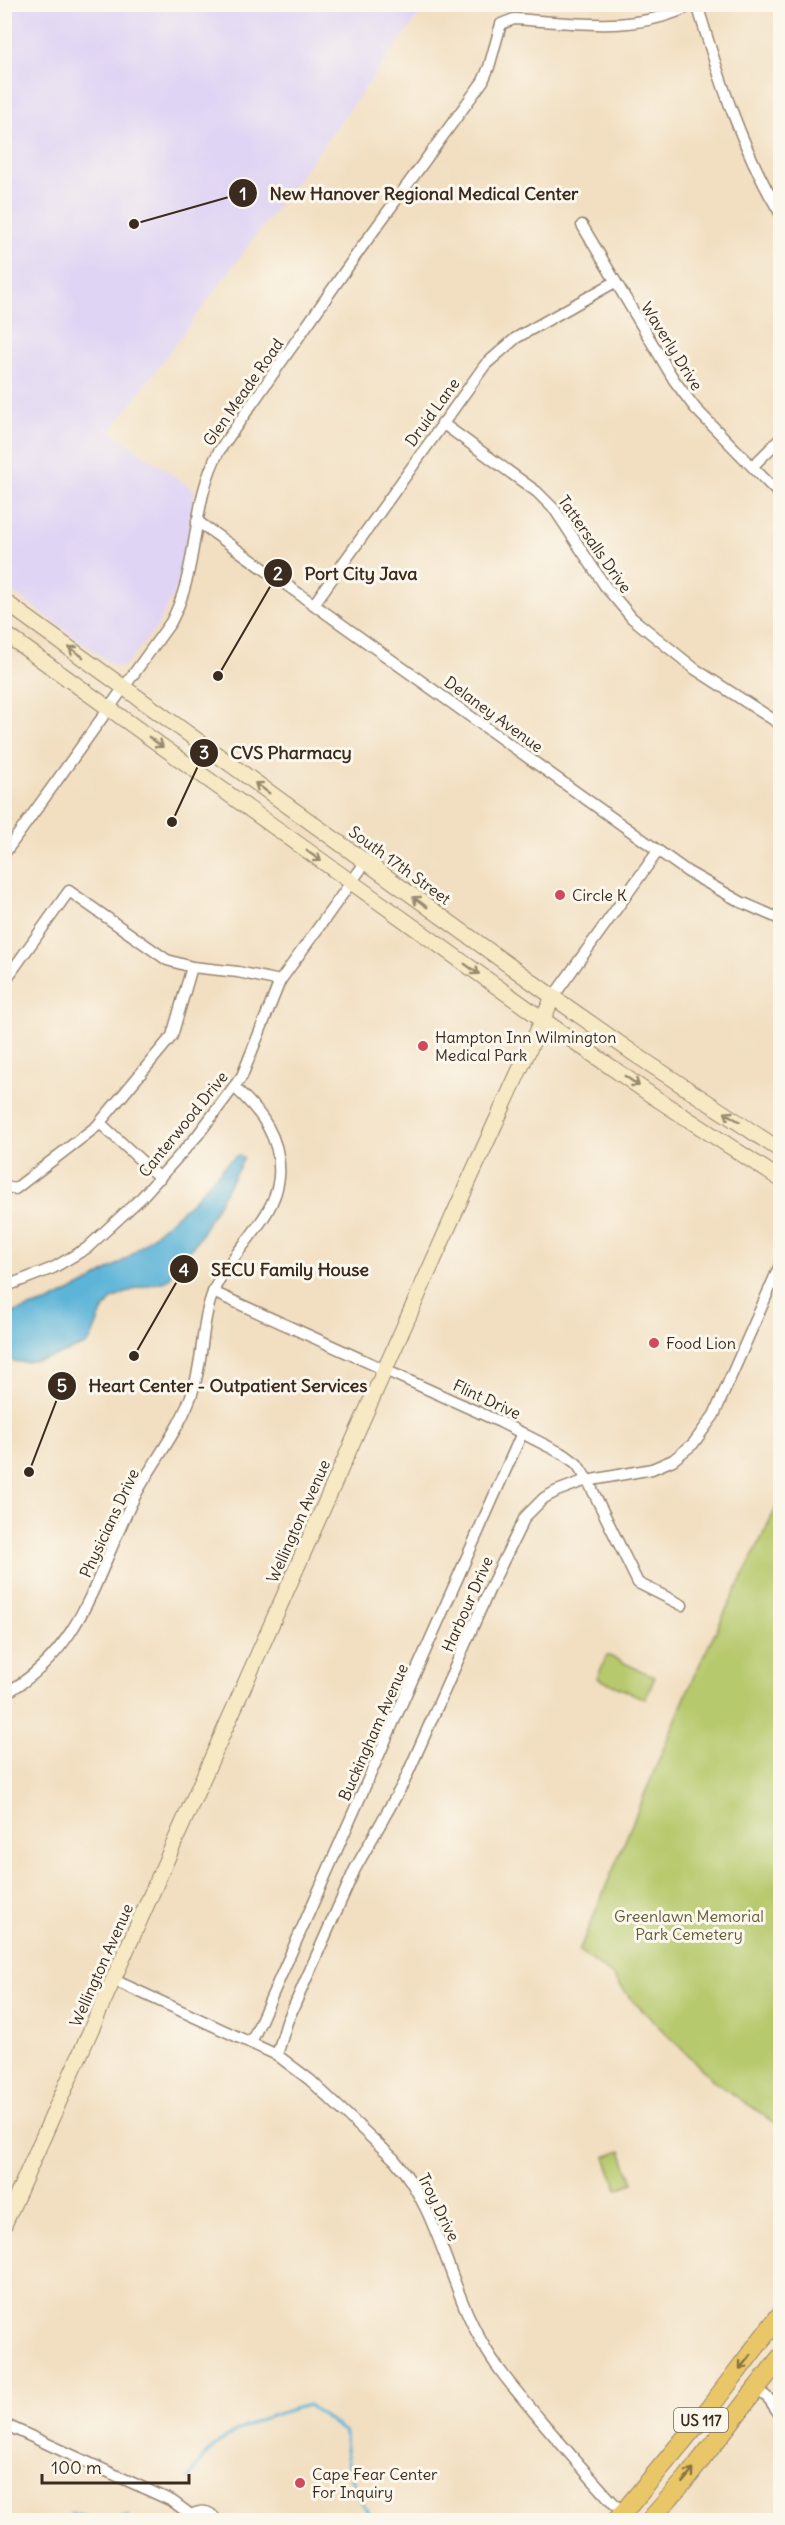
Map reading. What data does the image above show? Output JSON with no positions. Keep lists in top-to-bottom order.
{
  "streets": {
    "main road": ["South 17th Street", "Wellington Avenue", "US 117"],
    "street": [
      "Waverly Drive",
      "Glen Meade Road",
      "Druid Lane",
      "Tattersalls Drive",
      "Delaney Avenue",
      "Canterwood Drive",
      "Flint Drive",
      "Physicians Drive",
      "Harbour Drive",
      "Buckingham Avenue",
      "Troy Drive"
    ]
  },
  "crossings": [
    ["Waverly Drive", "Druid Lane"],
    ["Glen Meade Road", "Delaney Avenue"],
    ["Glen Meade Road", "South 17th Street"],
    ["Druid Lane", "Tattersalls Drive"],
    ["Druid Lane", "Delaney Avenue"],
    ["Delaney Avenue", "Wellington Avenue"],
    ["South 17th Street", "Canterwood Drive"],
    ["South 17th Street", "Wellington Avenue"],
    ["Canterwood Drive", "Physicians Drive"],
    ["Flint Drive", "Wellington Avenue"],
    ["Flint Drive", "Physicians Drive"],
    ["Flint Drive", "Harbour Drive"],
    ["Flint Drive", "Buckingham Avenue"],
    ["Wellington Avenue", "Troy Drive"],
    ["Harbour Drive", "Troy Drive"],
    ["Buckingham Avenue", "Troy Drive"],
    ["Troy Drive", "US 117"]
  ],
  "parks": ["Greenlawn Memorial Park Cemetery"],
  "places": [
    "New Hanover Regional Medical Center",
    "Port City Java",
    "CVS Pharmacy",
    "Circle K",
    "Hampton Inn Wilmington Medical Park",
    "Food Lion",
    "SECU Family House",
    "Heart Center - Outpatient Services",
    "Cape Fear Center For Inquiry"
  ],
  "scale_bar": "100 m"
}
